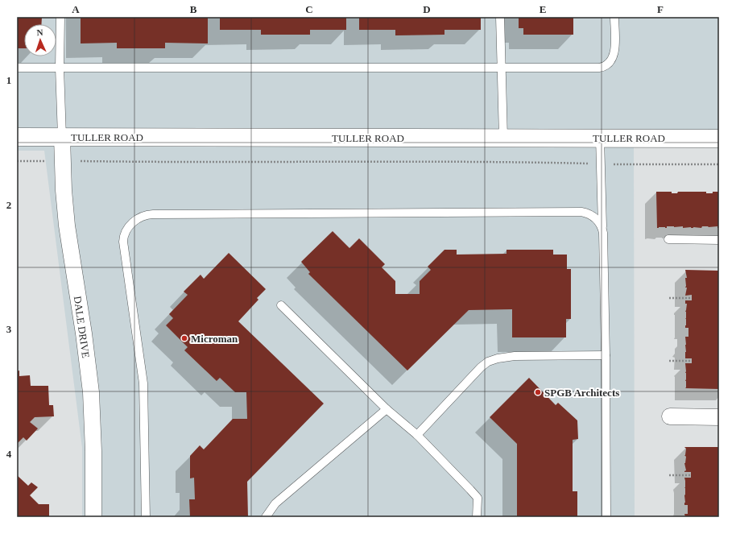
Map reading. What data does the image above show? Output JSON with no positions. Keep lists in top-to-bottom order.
{
  "streets": {
    "street": ["TULLER ROAD", "DALE DRIVE"]
  },
  "crossings": [
    ["TULLER ROAD", "DALE DRIVE"]
  ],
  "places": ["Microman", "SPGB Architects"],
  "north": "top",
  "grid": {
    "columns": [
      "A",
      "B",
      "C",
      "D",
      "E",
      "F"
    ],
    "rows": [
      "1",
      "2",
      "3",
      "4"
    ]
  }
}
